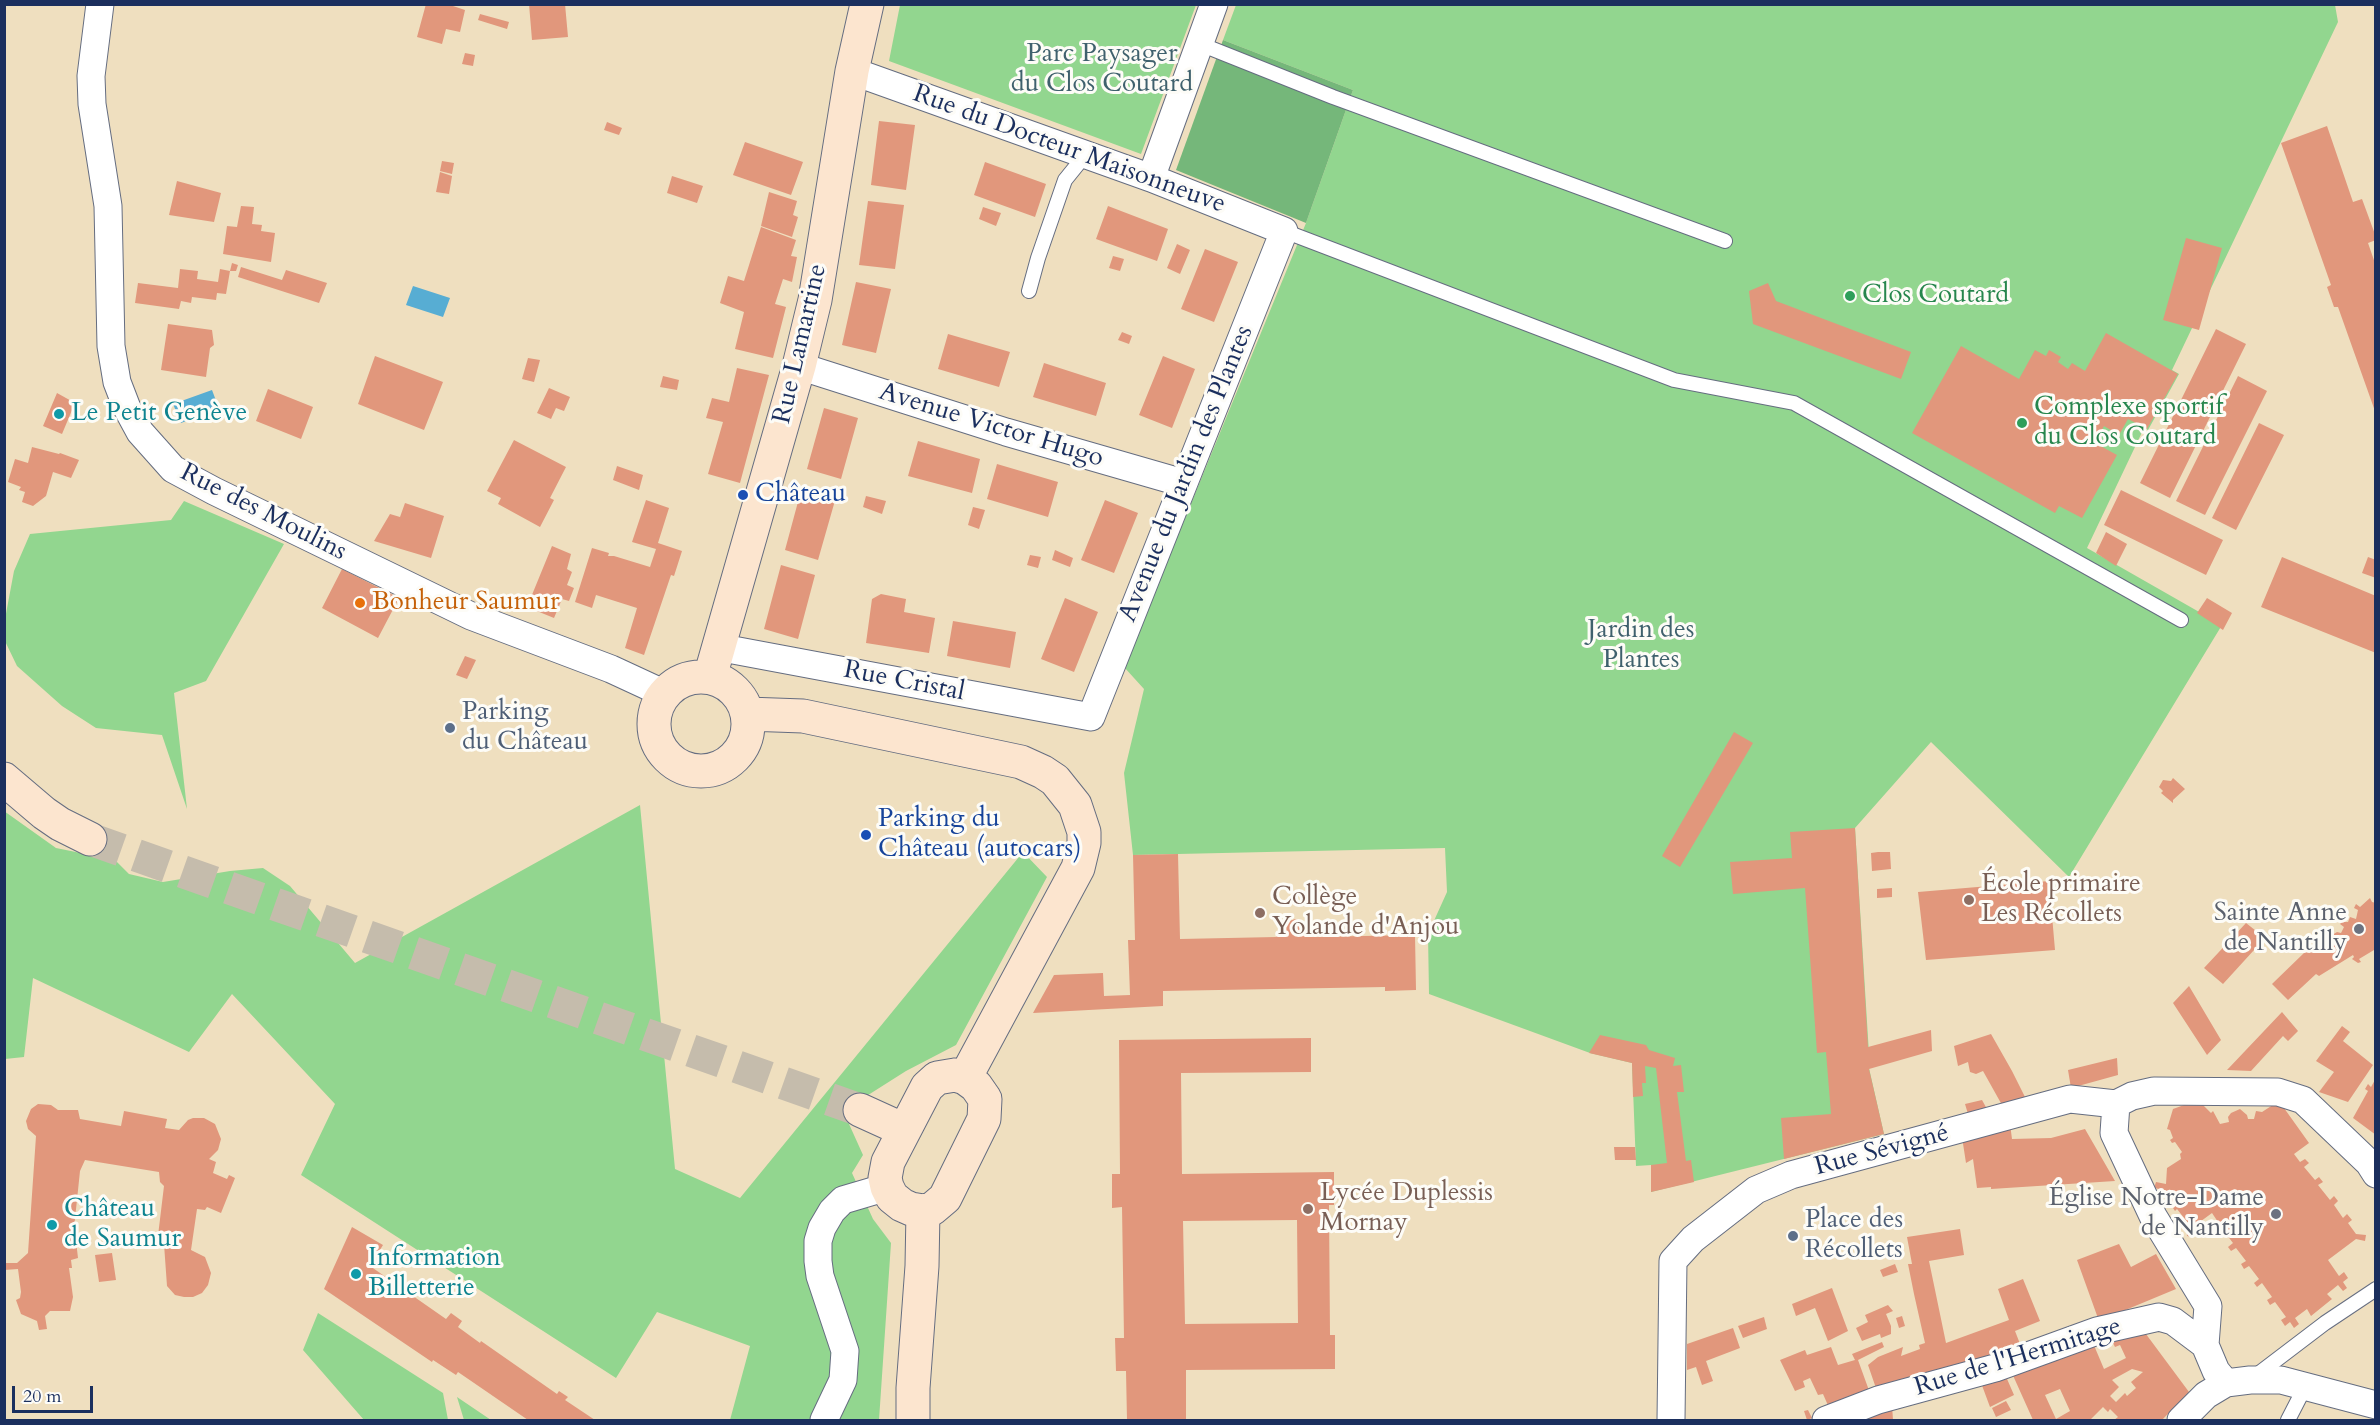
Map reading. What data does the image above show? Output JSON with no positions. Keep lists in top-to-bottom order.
{
  "streets": {
    "street": [
      "Rue du Docteur Maisonneuve",
      "Rue Lamartine",
      "Avenue Victor Hugo",
      "Avenue du Jardin des Plantes",
      "Rue des Moulins",
      "Rue Cristal",
      "Rue Sévigné",
      "Rue de l'Hermitage"
    ]
  },
  "crossings": [
    ["Rue du Docteur Maisonneuve", "Rue Lamartine"],
    ["Rue du Docteur Maisonneuve", "Avenue du Jardin des Plantes"],
    ["Rue Lamartine", "Avenue Victor Hugo"],
    ["Rue Lamartine", "Rue des Moulins"],
    ["Rue Lamartine", "Rue Cristal"],
    ["Avenue Victor Hugo", "Avenue du Jardin des Plantes"],
    ["Avenue du Jardin des Plantes", "Rue Cristal"],
    ["Rue des Moulins", "Rue Cristal"]
  ],
  "parks": ["Parc Paysager du Clos Coutard", "Jardin des Plantes"],
  "places": [
    "Clos Coutard",
    "Le Petit Genève",
    "Complexe sportif du Clos Coutard",
    "Château",
    "Bonheur Saumur",
    "Parking du Château",
    "Parking du Château (autocars)",
    "École primaire Les Récollets",
    "Collège Yolande d'Anjou",
    "Sainte Anne de Nantilly",
    "Lycée Duplessis Mornay",
    "Église Notre-Dame de Nantilly",
    "Château de Saumur",
    "Place des Récollets",
    "Information Billetterie"
  ],
  "scale_bar": "20 m"
}
